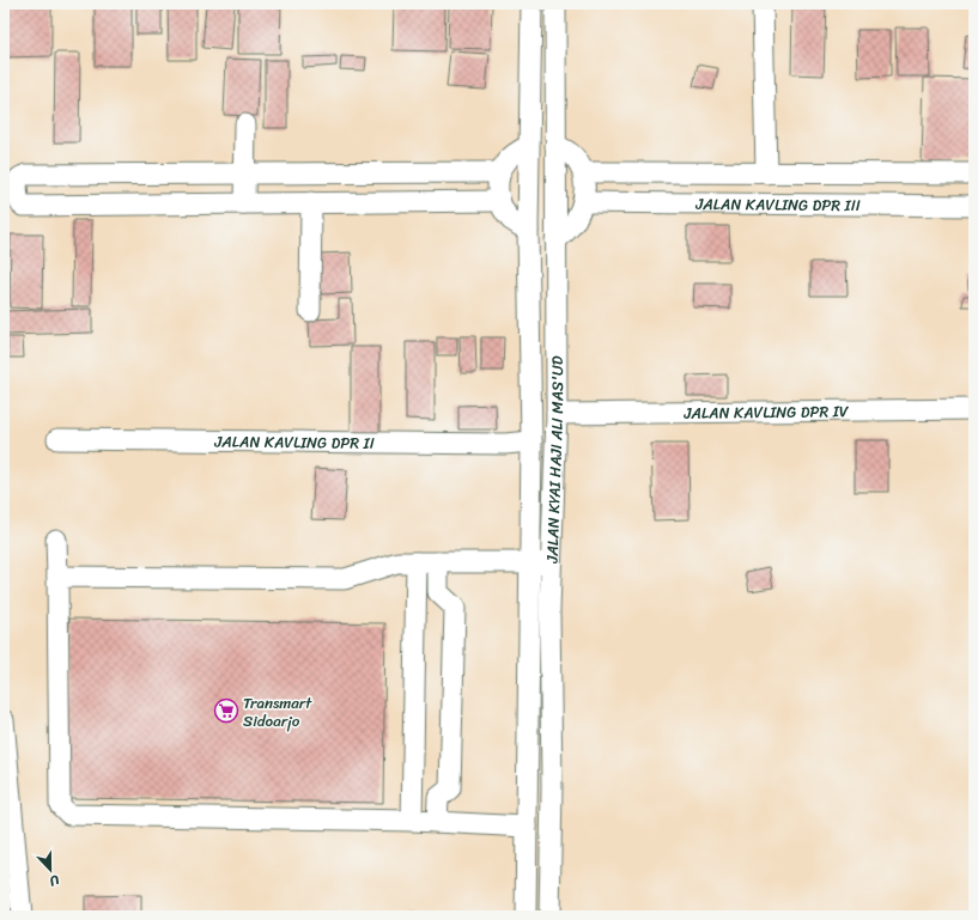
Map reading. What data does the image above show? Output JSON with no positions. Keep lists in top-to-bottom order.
{
  "streets": {
    "street": [
      "JALAN KAVLING DPR III",
      "JALAN KAVLING DPR IV",
      "JALAN KAVLING DPR II",
      "JALAN KYAI HAJI ALI MAS'UD"
    ]
  },
  "crossings": [
    ["JALAN KAVLING DPR IV", "JALAN KYAI HAJI ALI MAS'UD"],
    ["JALAN KAVLING DPR II", "JALAN KYAI HAJI ALI MAS'UD"]
  ],
  "places": {
    "supermarket": ["Transmart Sidoarjo"]
  },
  "north": "bottom"
}
